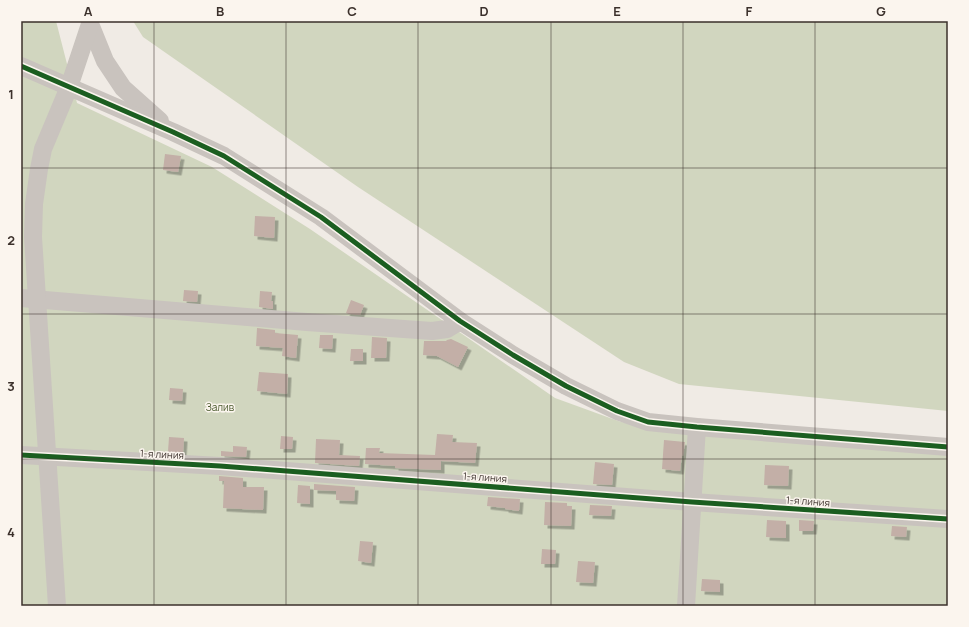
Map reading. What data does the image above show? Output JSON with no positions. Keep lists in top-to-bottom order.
{
  "streets": {
    "street": ["1-я линия"]
  },
  "parks": ["Залив"],
  "grid": {
    "columns": [
      "A",
      "B",
      "C",
      "D",
      "E",
      "F",
      "G"
    ],
    "rows": [
      "1",
      "2",
      "3",
      "4"
    ]
  }
}
